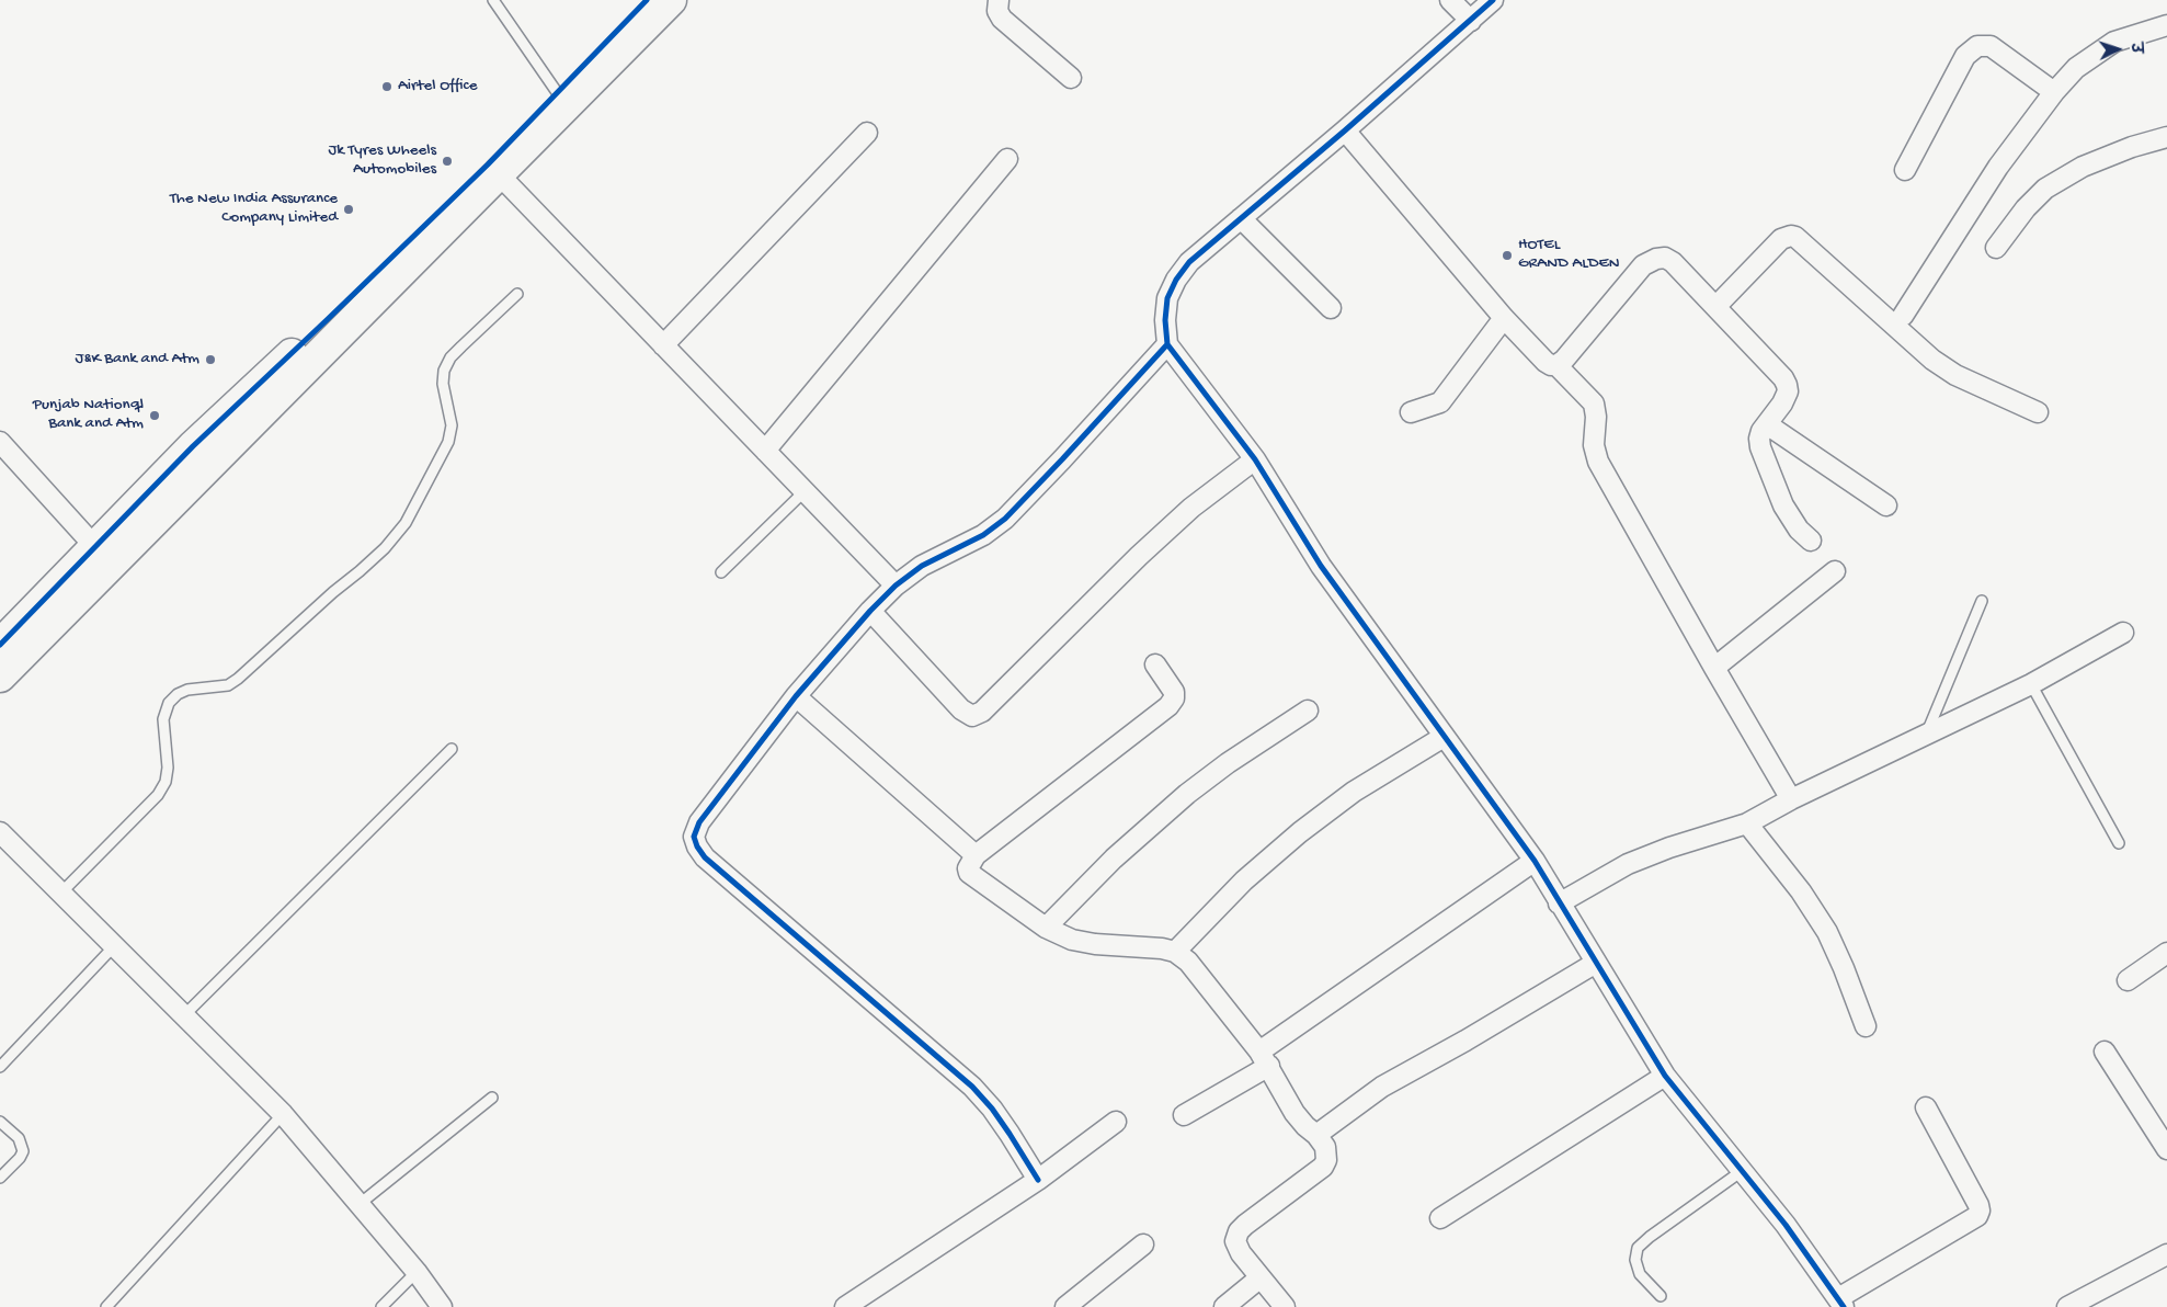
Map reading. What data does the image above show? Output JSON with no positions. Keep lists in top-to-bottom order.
{
  "places": [
    "Airtel Office",
    "Jk Tyres Wheels Automobiles",
    "The New India Assurance Company Limited",
    "HOTEL GRAND ALDEN",
    "J&K Bank and Atm",
    "Punjab Nationql Bank and Atm"
  ],
  "north": "right"
}
